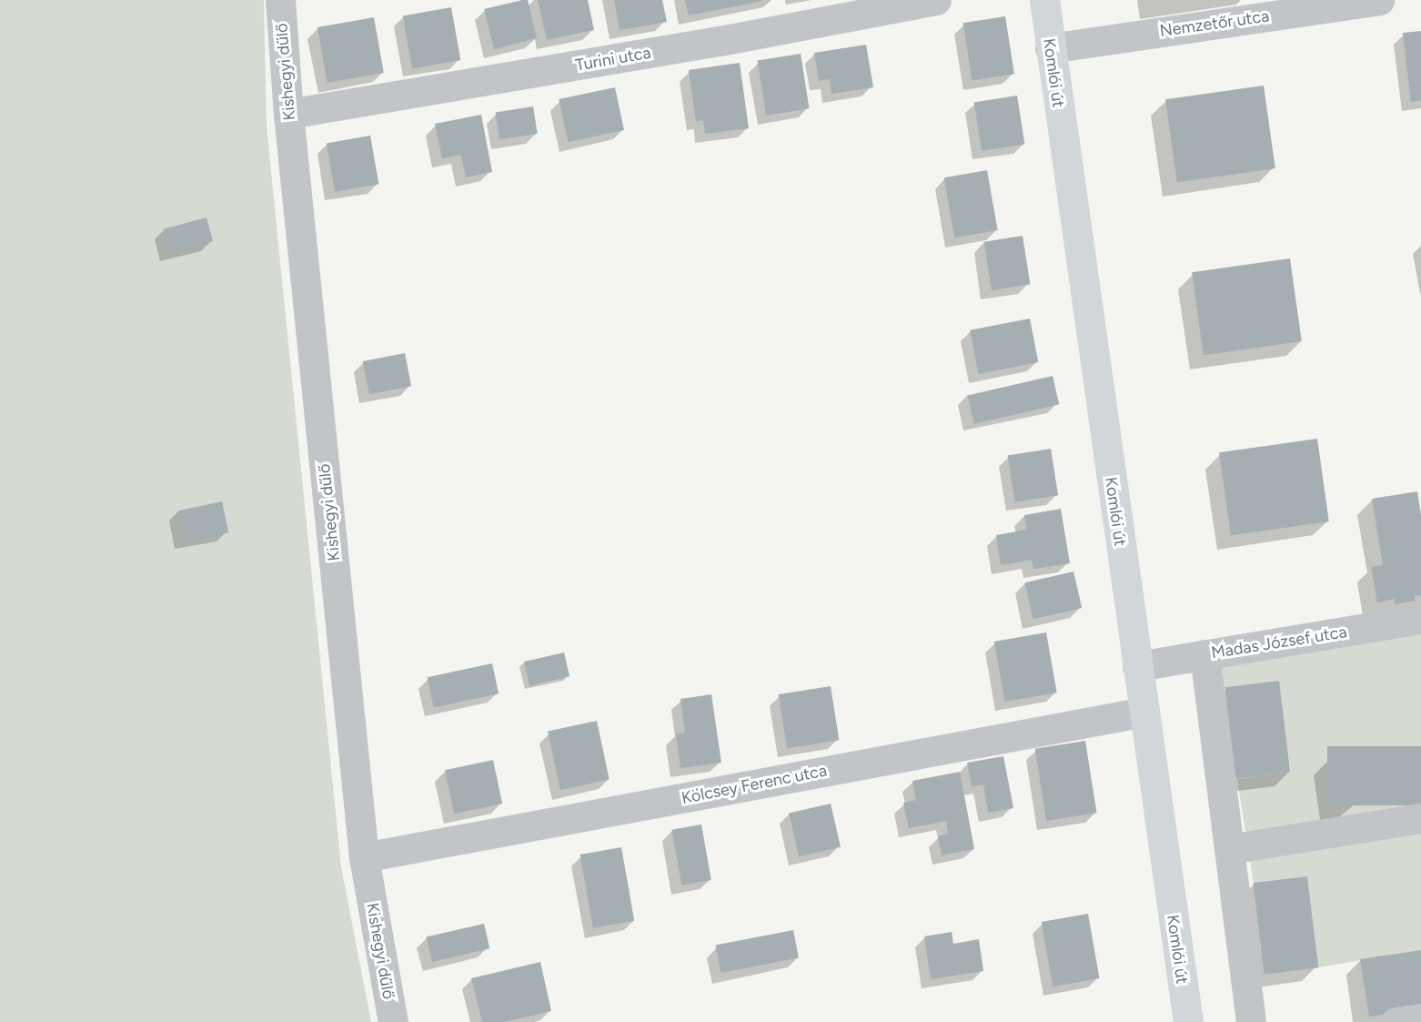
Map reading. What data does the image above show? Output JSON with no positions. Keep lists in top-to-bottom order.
{
  "streets": {
    "main road": ["Komlói út"],
    "street": [
      "Nemzetőr utca",
      "Turini utca",
      "Kishegyi dűlő",
      "Madas József utca",
      "Kölcsey Ferenc utca"
    ]
  },
  "crossings": [
    ["Nemzetőr utca", "Komlói út"],
    ["Turini utca", "Kishegyi dűlő"],
    ["Kishegyi dűlő", "Kölcsey Ferenc utca"],
    ["Komlói út", "Madas József utca"],
    ["Komlói út", "Kölcsey Ferenc utca"]
  ]
}
